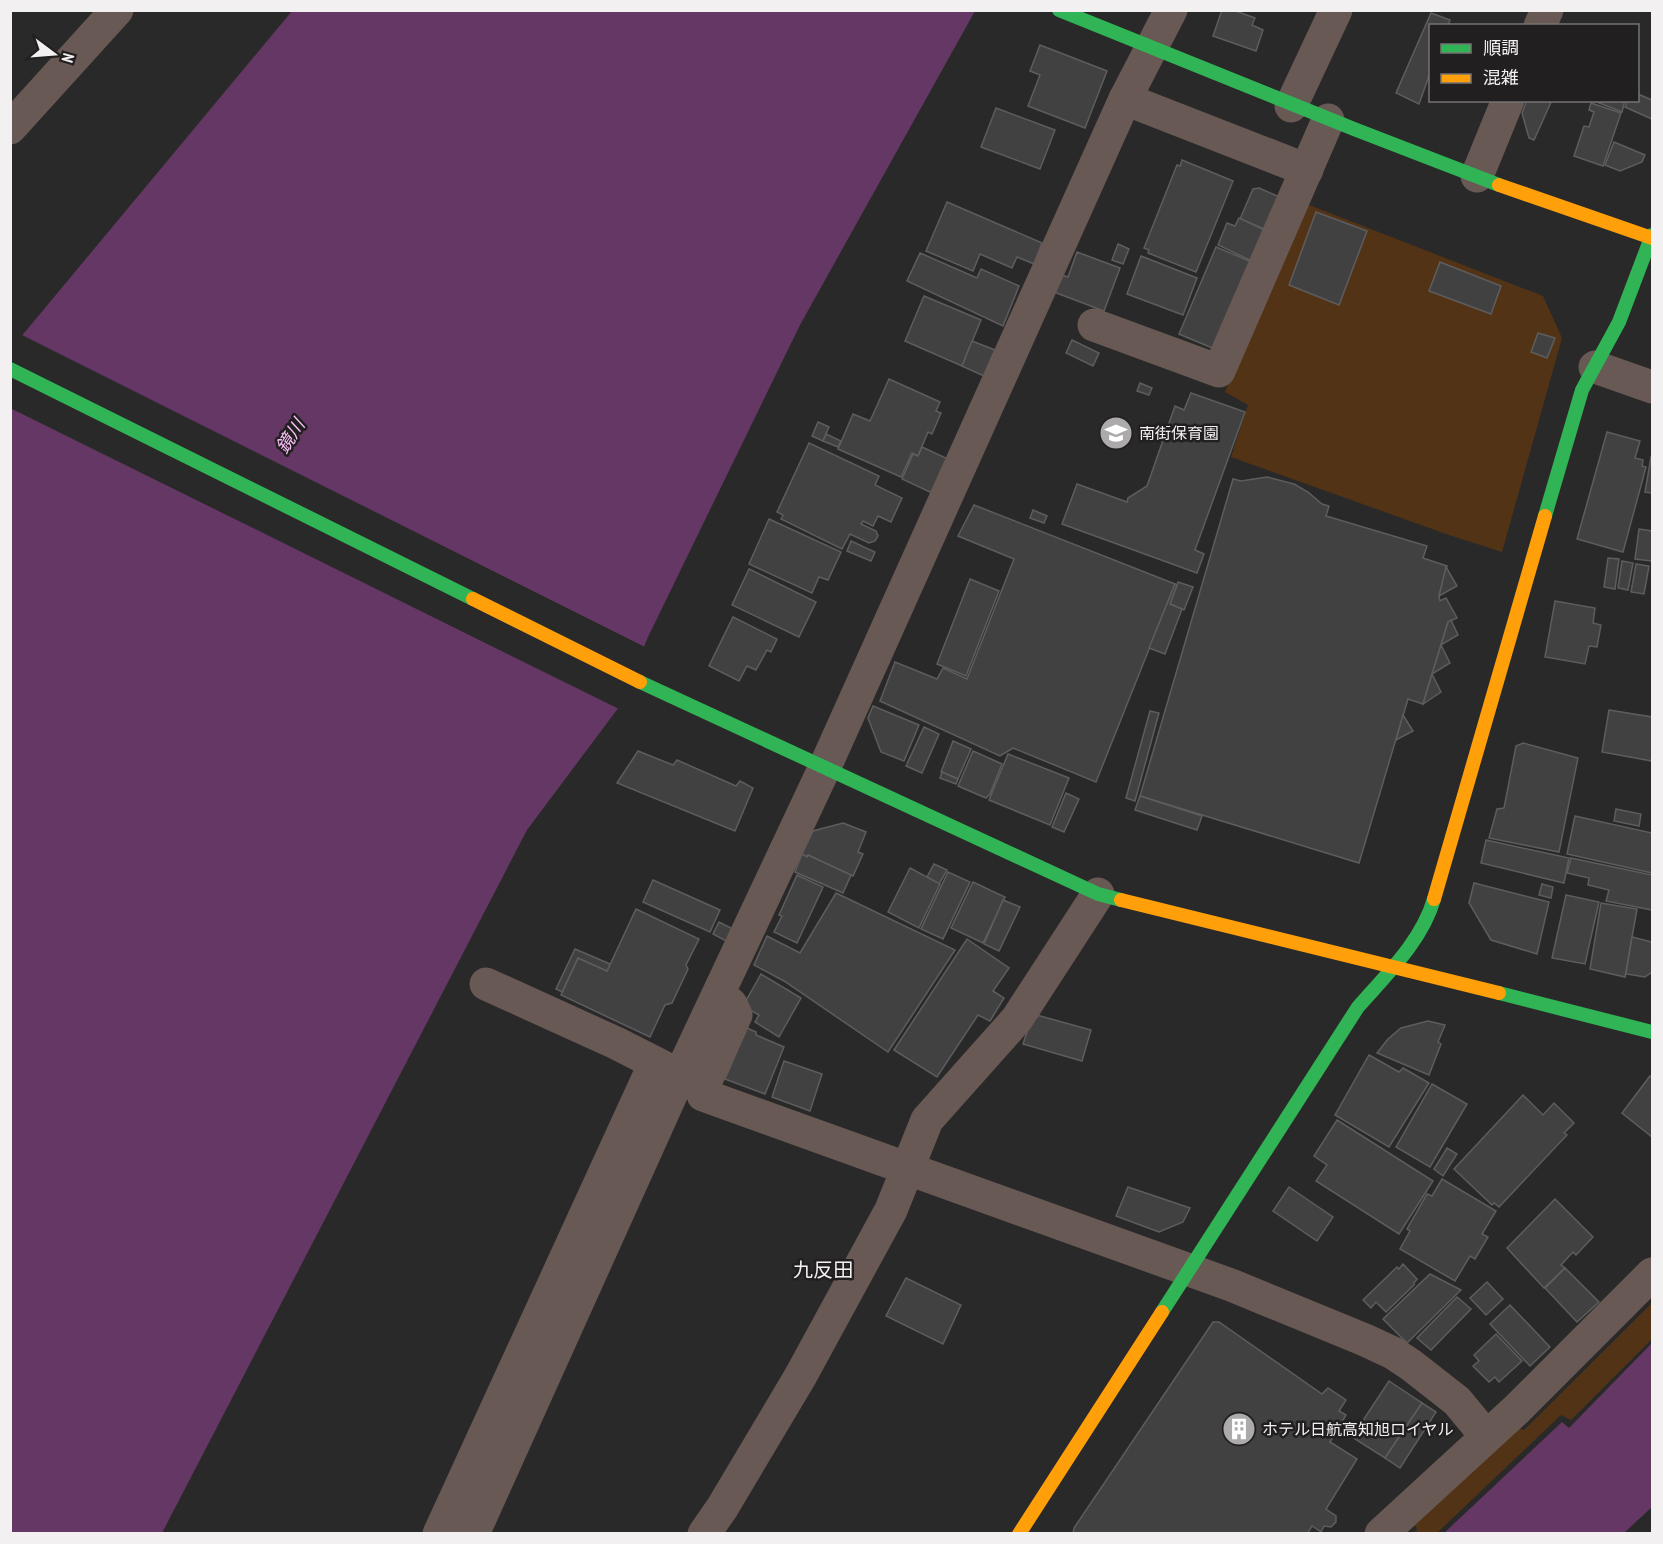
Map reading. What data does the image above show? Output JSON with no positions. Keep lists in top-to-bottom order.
{
  "districts": ["九反田"],
  "water": ["鏡川"],
  "places": {
    "school or university": ["南街保育園"],
    "building": ["ホテル日航高知旭ロイヤル"]
  },
  "legend": ["順調", "混雑"],
  "north": "right"
}
